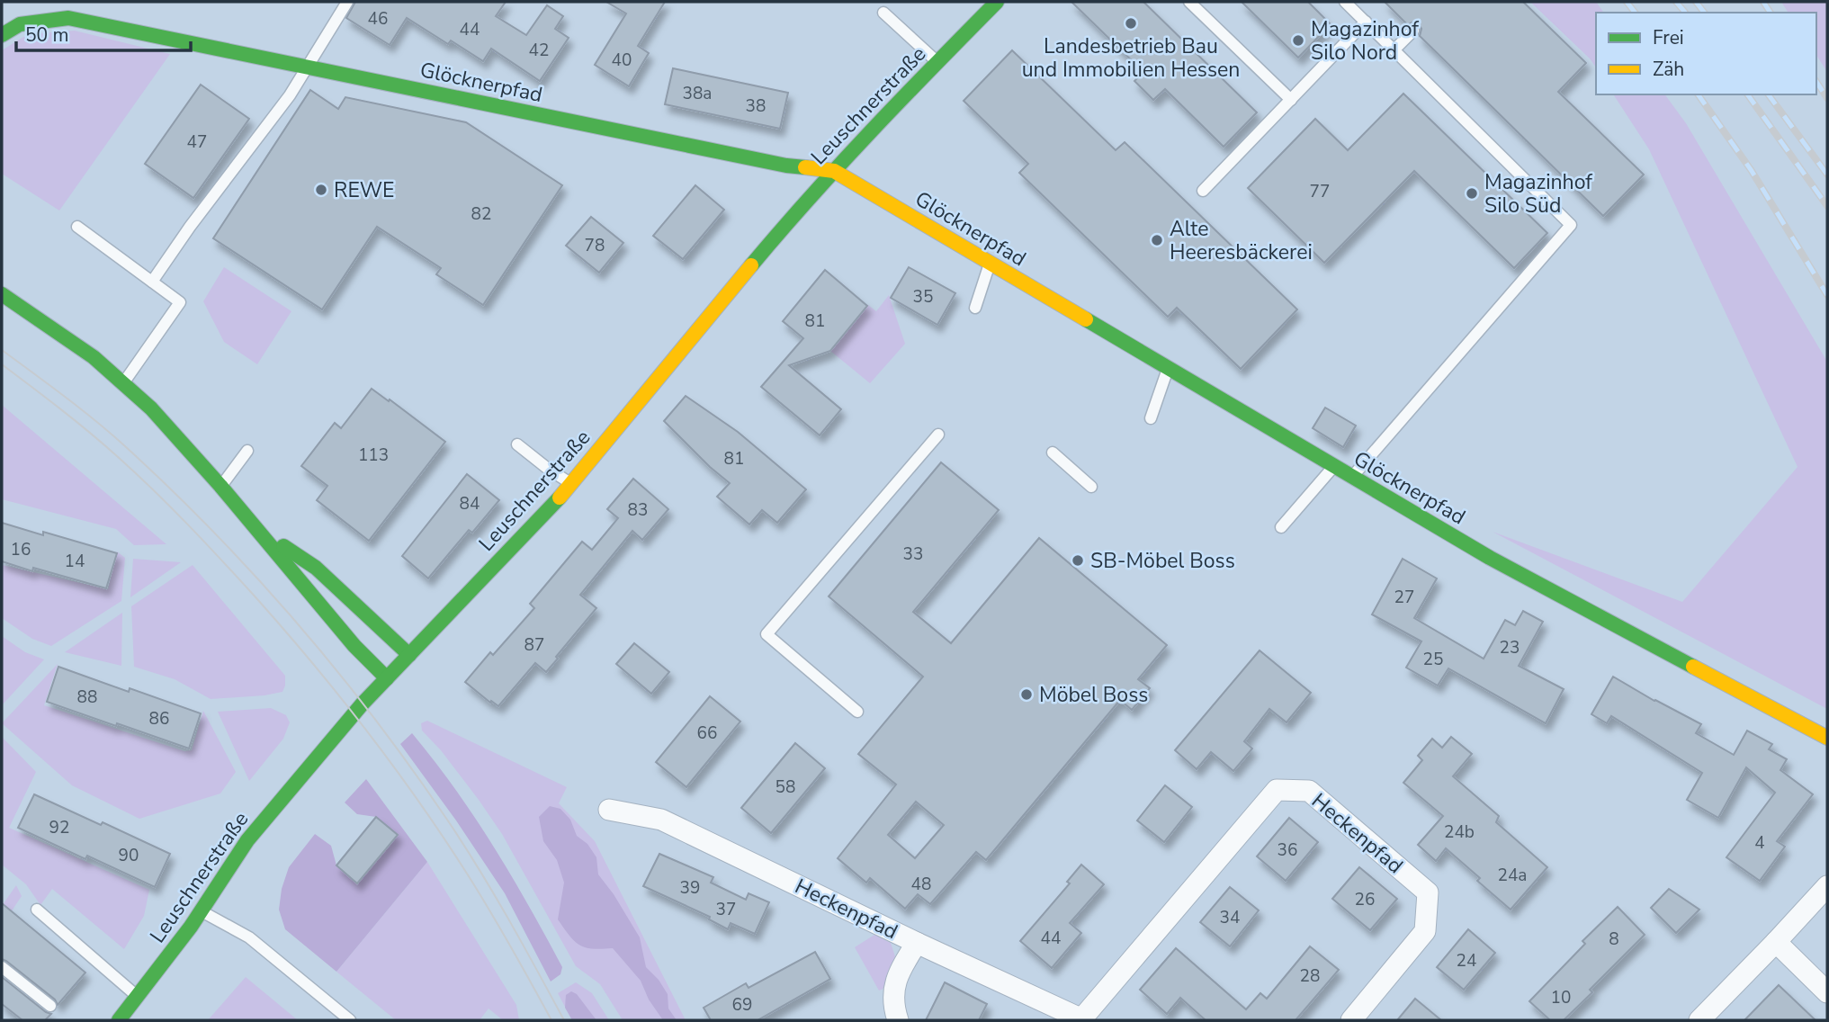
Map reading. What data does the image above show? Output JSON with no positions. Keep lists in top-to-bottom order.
{
  "streets": {
    "main road": ["Glöcknerpfad", "Leuschnerstraße"],
    "street": ["Heckenpfad"]
  },
  "crossings": [
    ["Glöcknerpfad", "Leuschnerstraße"]
  ],
  "places": [
    "Landesbetrieb Bau und Immobilien Hessen",
    "Magazinhof Silo Nord",
    "REWE",
    "Magazinhof Silo Süd",
    "Alte Heeresbäckerei",
    "SB-Möbel Boss",
    "Möbel Boss"
  ],
  "house_numbers": [
    "46",
    "44",
    "42",
    "40",
    "38a",
    "38",
    "47",
    "77",
    "82",
    "78",
    "35",
    "81",
    "113",
    "81",
    "84",
    "83",
    "16",
    "33",
    "14",
    "27",
    "87",
    "23",
    "25",
    "88",
    "86",
    "66",
    "58",
    "92",
    "24b",
    "4",
    "36",
    "90",
    "24a",
    "48",
    "39",
    "26",
    "37",
    "34",
    "44",
    "8",
    "24",
    "28",
    "10",
    "69"
  ],
  "legend": ["Frei", "Zäh"],
  "scale_bar": "50 m"
}
